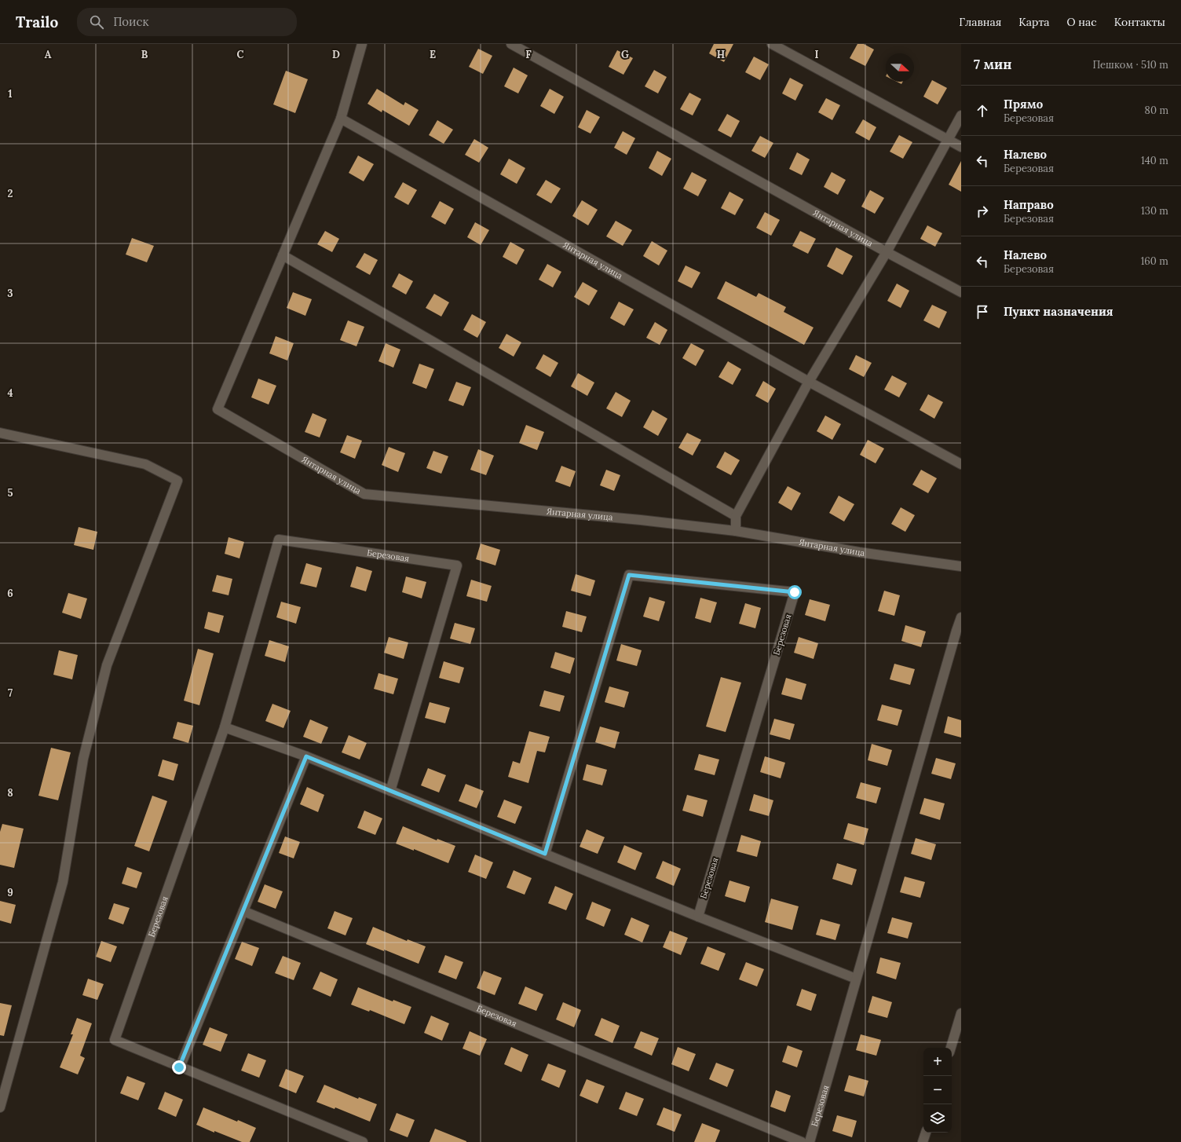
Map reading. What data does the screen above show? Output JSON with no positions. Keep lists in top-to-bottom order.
{
  "streets": {
    "street": ["Янтарная улица", "Березовая"]
  },
  "north": "right",
  "page": {
    "header": "Trailo",
    "search": "Поиск",
    "nav": [
      "Главная",
      "Карта",
      "О нас",
      "Контакты"
    ],
    "heading": ["7 мин", "Пешком · 510 m"],
    "list": [
      ["Прямо", "Березовая", "80 m"],
      ["Налево", "Березовая", "140 m"],
      ["Направо", "Березовая", "130 m"],
      ["Налево", "Березовая", "160 m"],
      "Пункт назначения"
    ],
    "map_buttons": ["+", "−"]
  },
  "grid": {
    "columns": [
      "A",
      "B",
      "C",
      "D",
      "E",
      "F",
      "G",
      "H",
      "I"
    ],
    "rows": [
      "1",
      "2",
      "3",
      "4",
      "5",
      "6",
      "7",
      "8",
      "9"
    ]
  }
}
